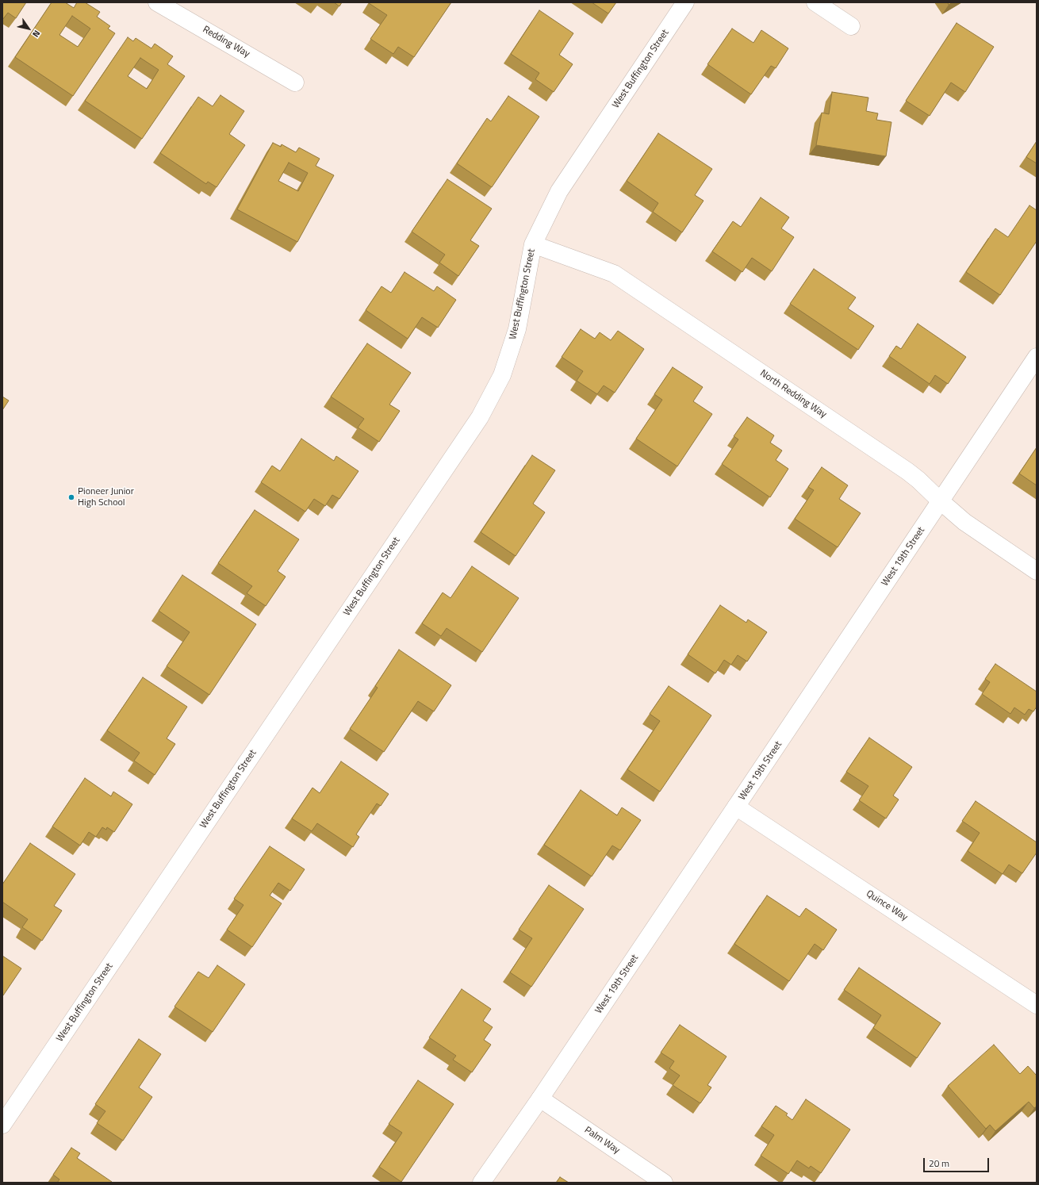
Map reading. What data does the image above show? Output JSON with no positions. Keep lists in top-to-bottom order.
{
  "streets": {
    "street": [
      "Redding Way",
      "West Buffington Street",
      "North Redding Way",
      "West 19th Street",
      "Quince Way",
      "Palm Way"
    ]
  },
  "crossings": [
    ["West Buffington Street", "North Redding Way"],
    ["North Redding Way", "West 19th Street"],
    ["West 19th Street", "Quince Way"],
    ["West 19th Street", "Palm Way"]
  ],
  "places": ["Pioneer Junior High School"],
  "scale_bar": "20 m",
  "north": "bottom right"
}
